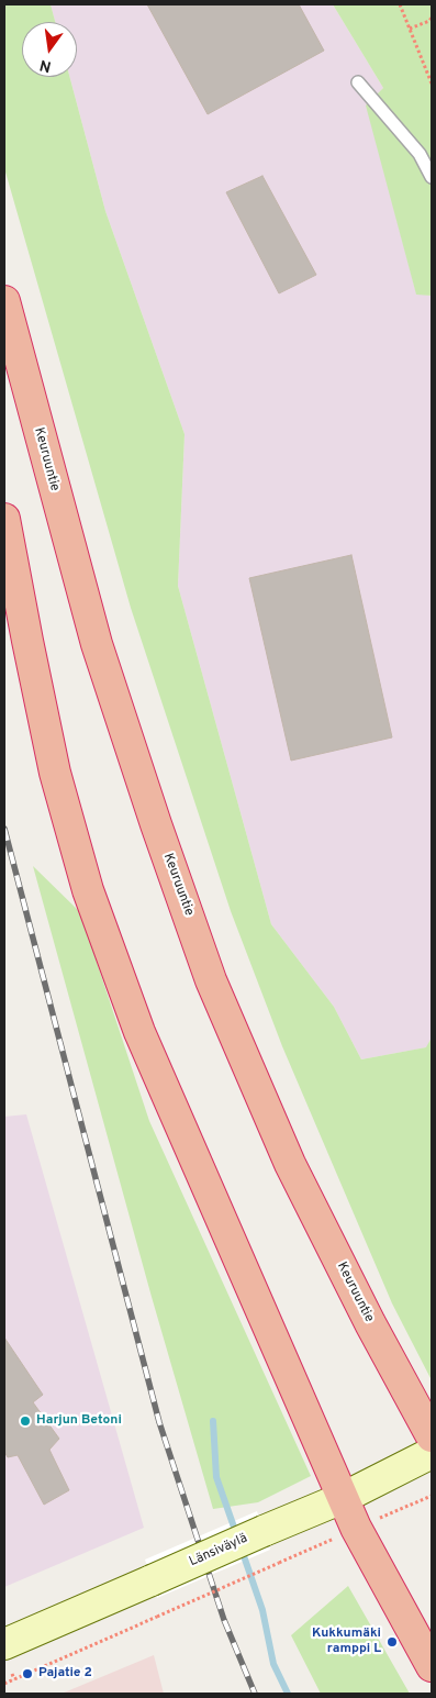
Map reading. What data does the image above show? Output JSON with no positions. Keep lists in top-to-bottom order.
{
  "streets": {
    "highway": ["Keuruuntie"],
    "main road": ["Länsiväylä"]
  },
  "places": ["Harjun Betoni", "Kukkumäki ramppi L", "Pajatie 2"],
  "north": "bottom"
}
